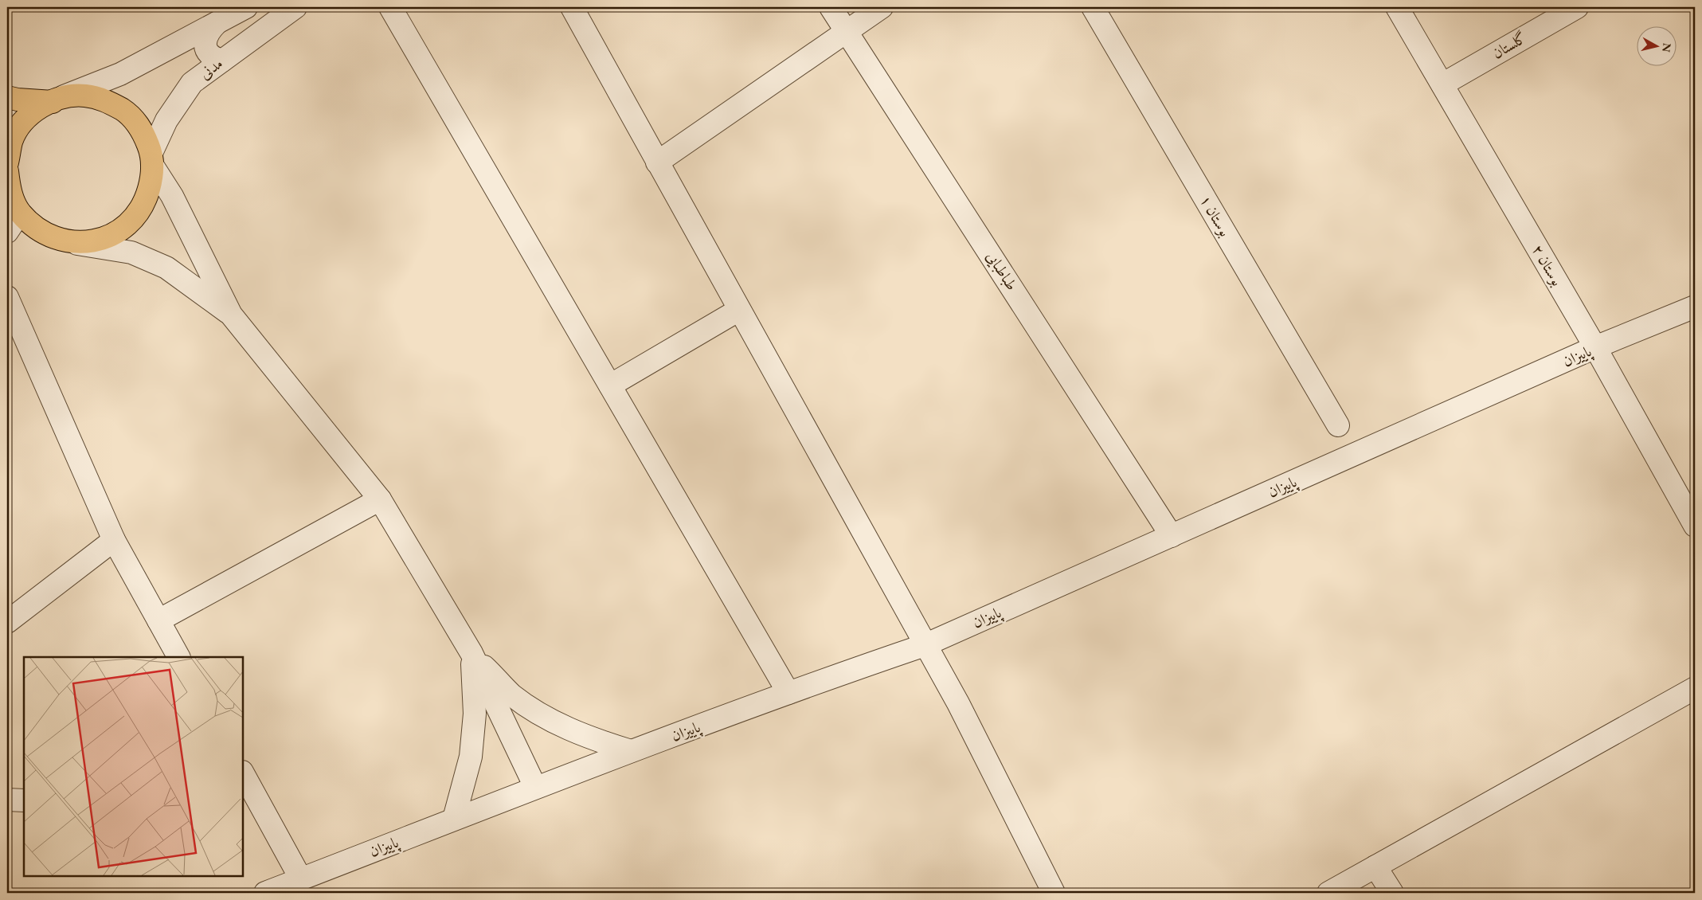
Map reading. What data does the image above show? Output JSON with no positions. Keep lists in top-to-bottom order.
{
  "streets": {
    "street": [
      "گلستان",
      "مدنی",
      "بوستان ۱",
      "بوستان ۲",
      "طباطبایی",
      "پاییزان"
    ]
  },
  "crossings": [
    ["گلستان", "بوستان ۲"],
    ["بوستان ۲", "پاییزان"],
    ["طباطبایی", "پاییزان"]
  ],
  "north": "right"
}
